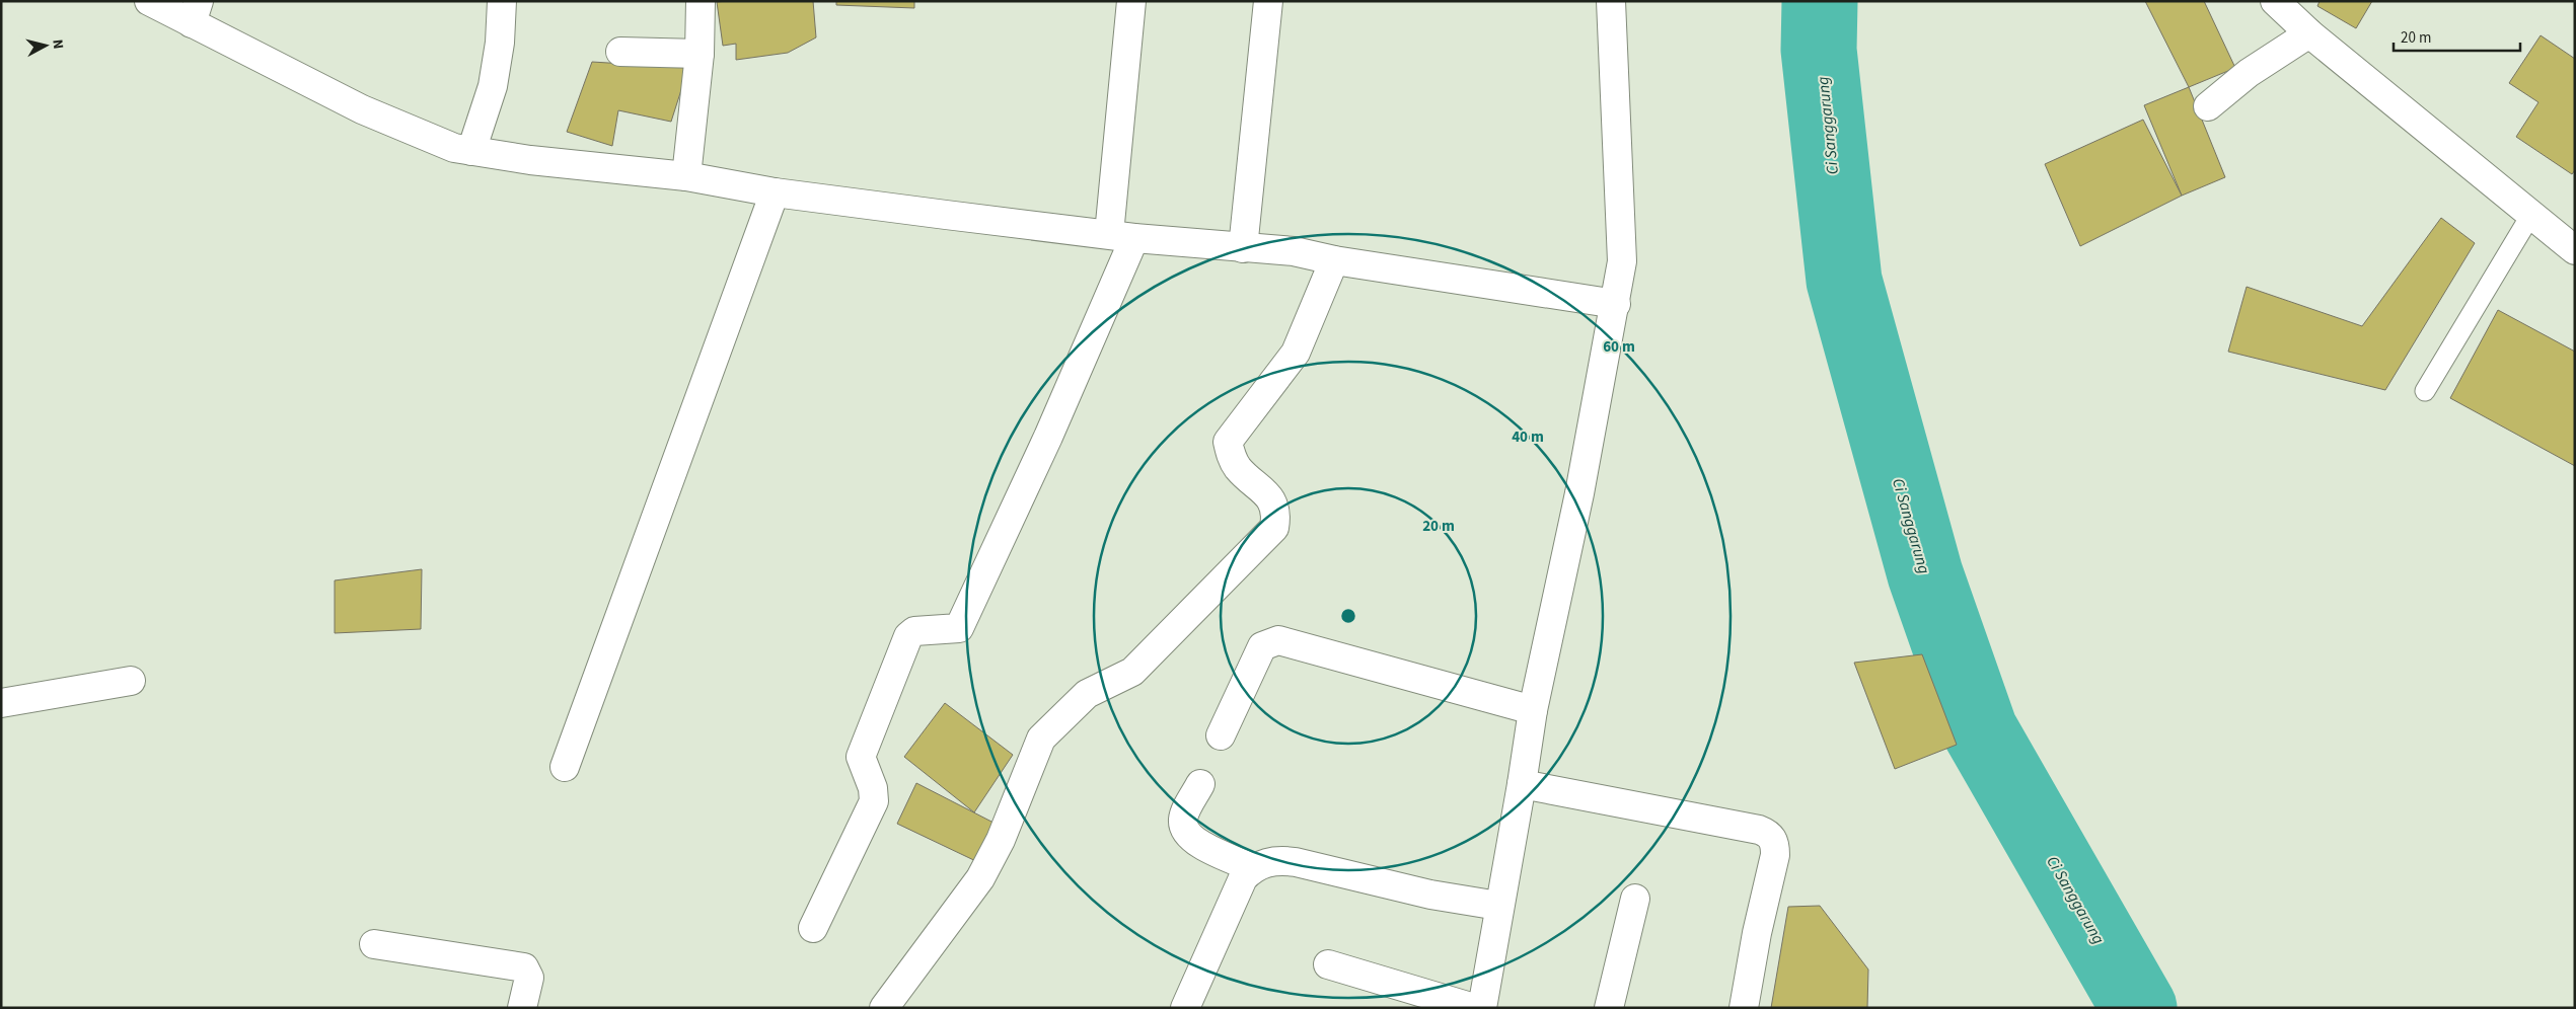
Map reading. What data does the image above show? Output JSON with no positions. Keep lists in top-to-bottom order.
{
  "water": ["Ci Sanggarung"],
  "scale_bar": "20 m",
  "north": "right",
  "rings": ["60 m", "40 m", "20 m"]
}
